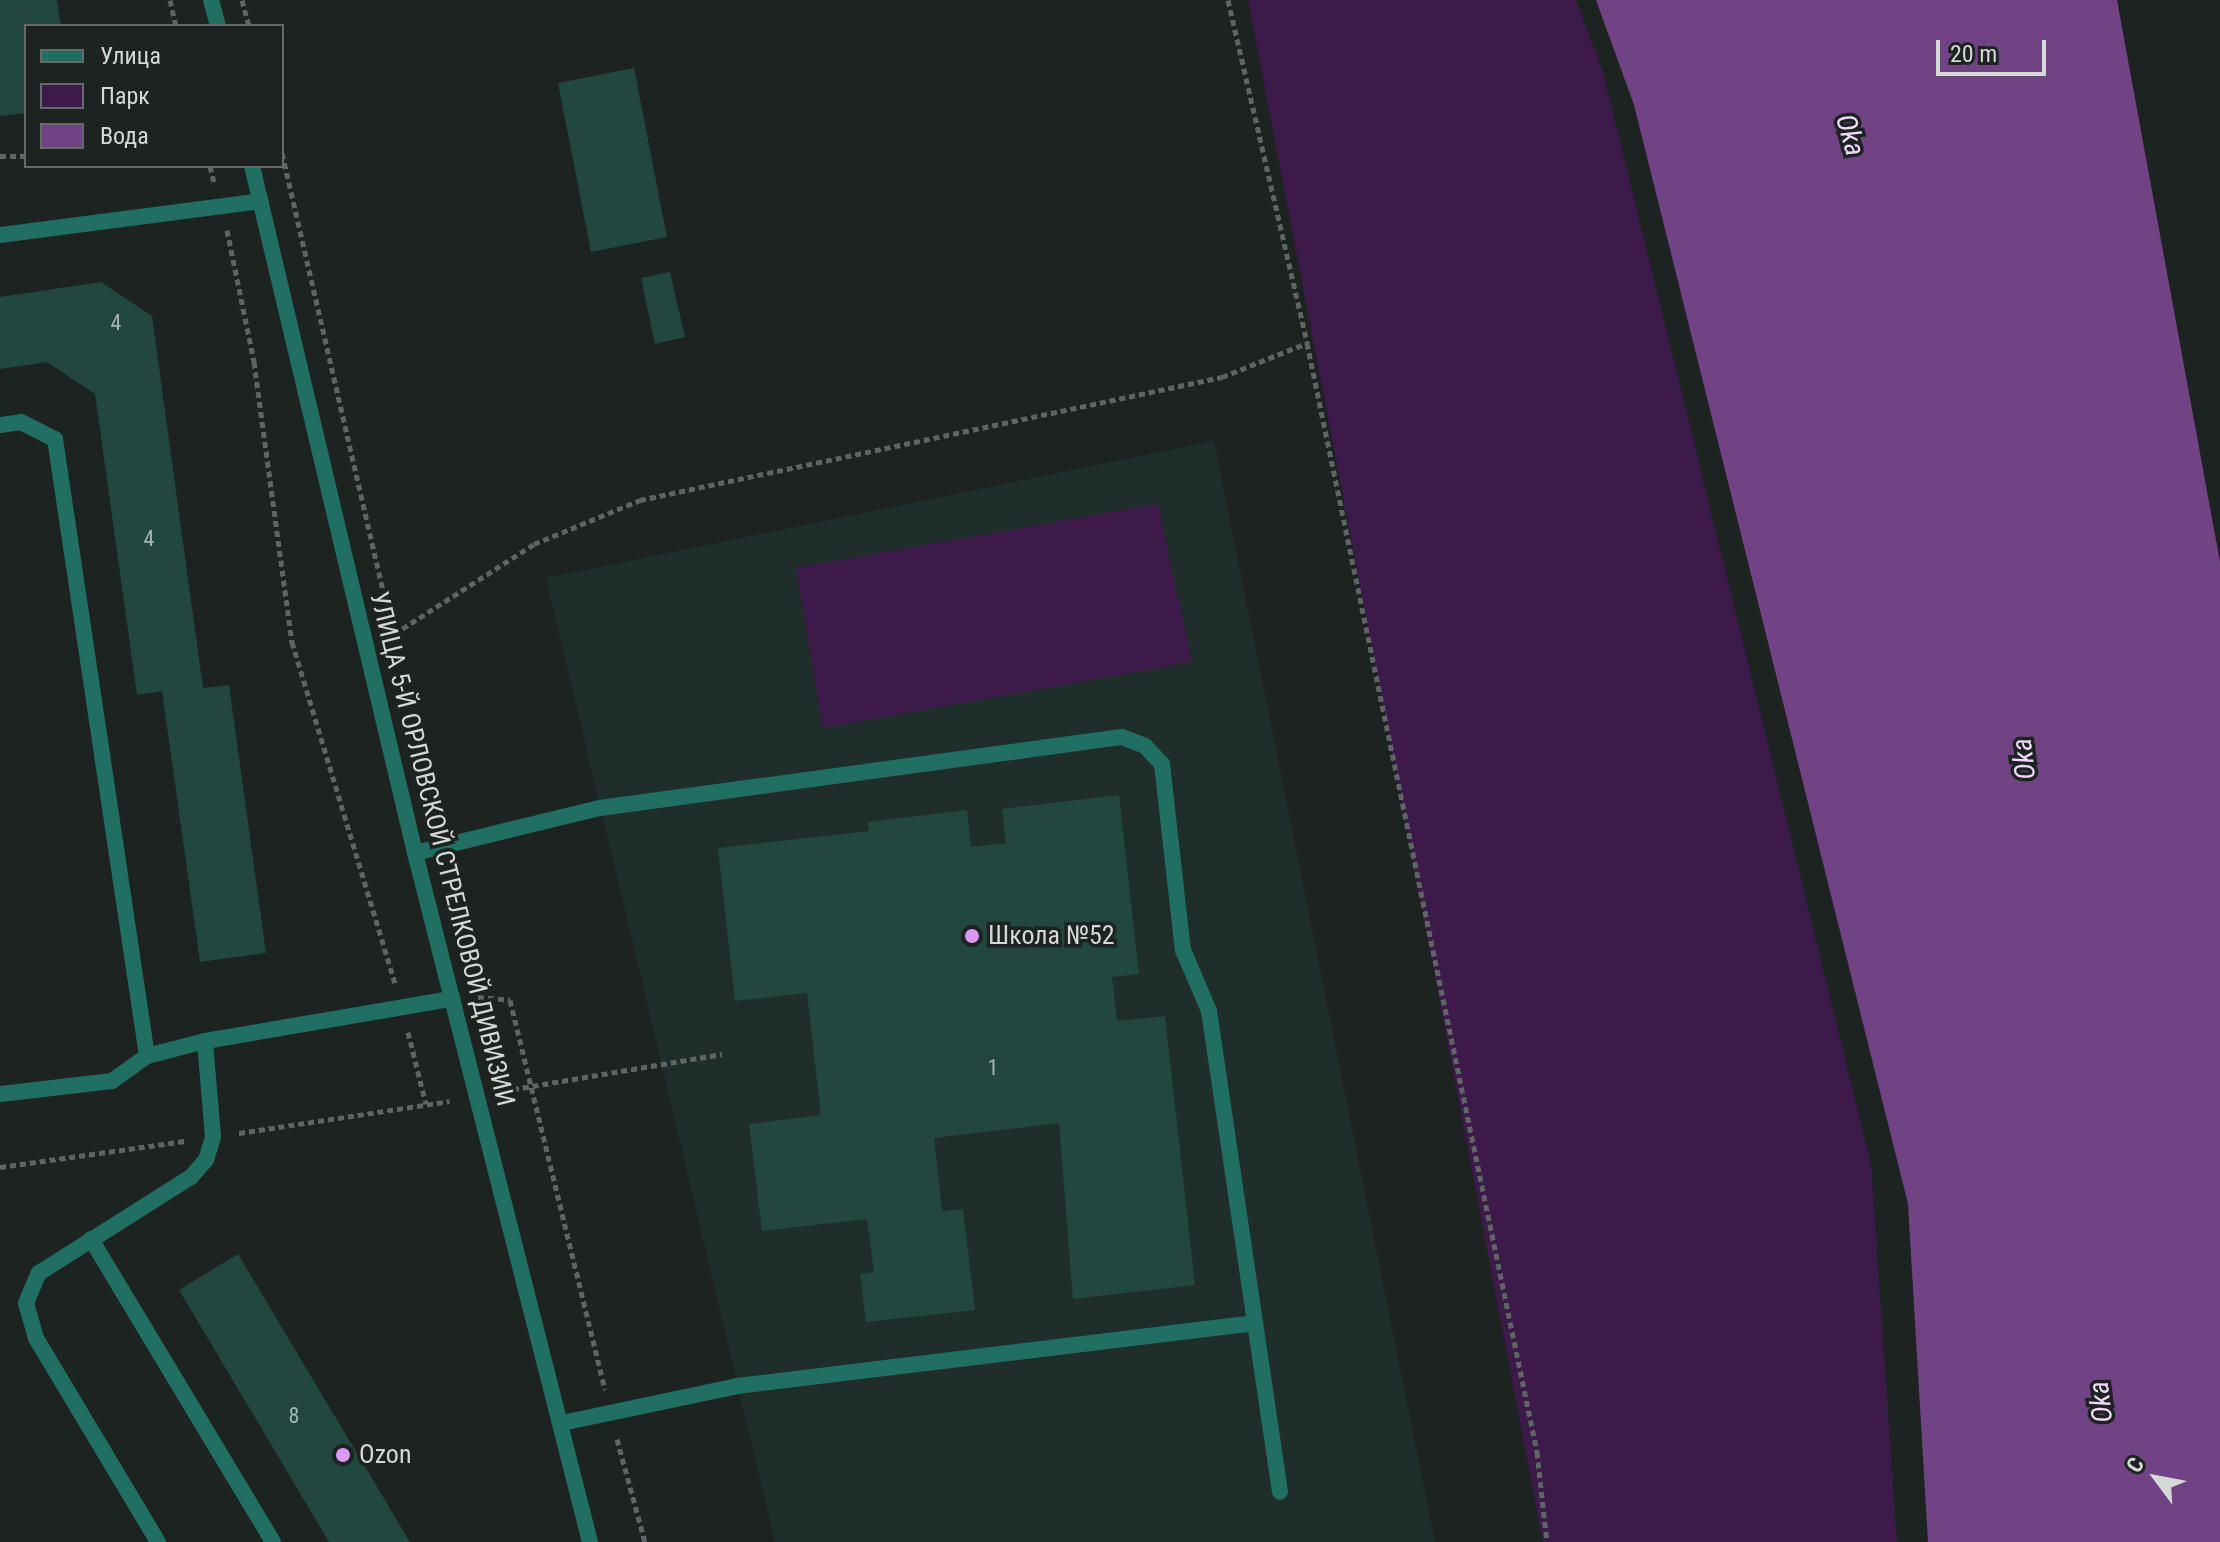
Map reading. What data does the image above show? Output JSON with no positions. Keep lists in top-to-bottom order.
{
  "streets": {
    "street": ["УЛИЦА 5-Й ОРЛОВСКОЙ СТРЕЛКОВОЙ ДИВИЗИИ"]
  },
  "water": ["Oka"],
  "places": ["Школа №52", "Ozon"],
  "house_numbers": [
    "4",
    "4",
    "1",
    "8"
  ],
  "legend": ["Улица", "Парк", "Вода"],
  "scale_bar": "20 m",
  "north": "top left"
}
